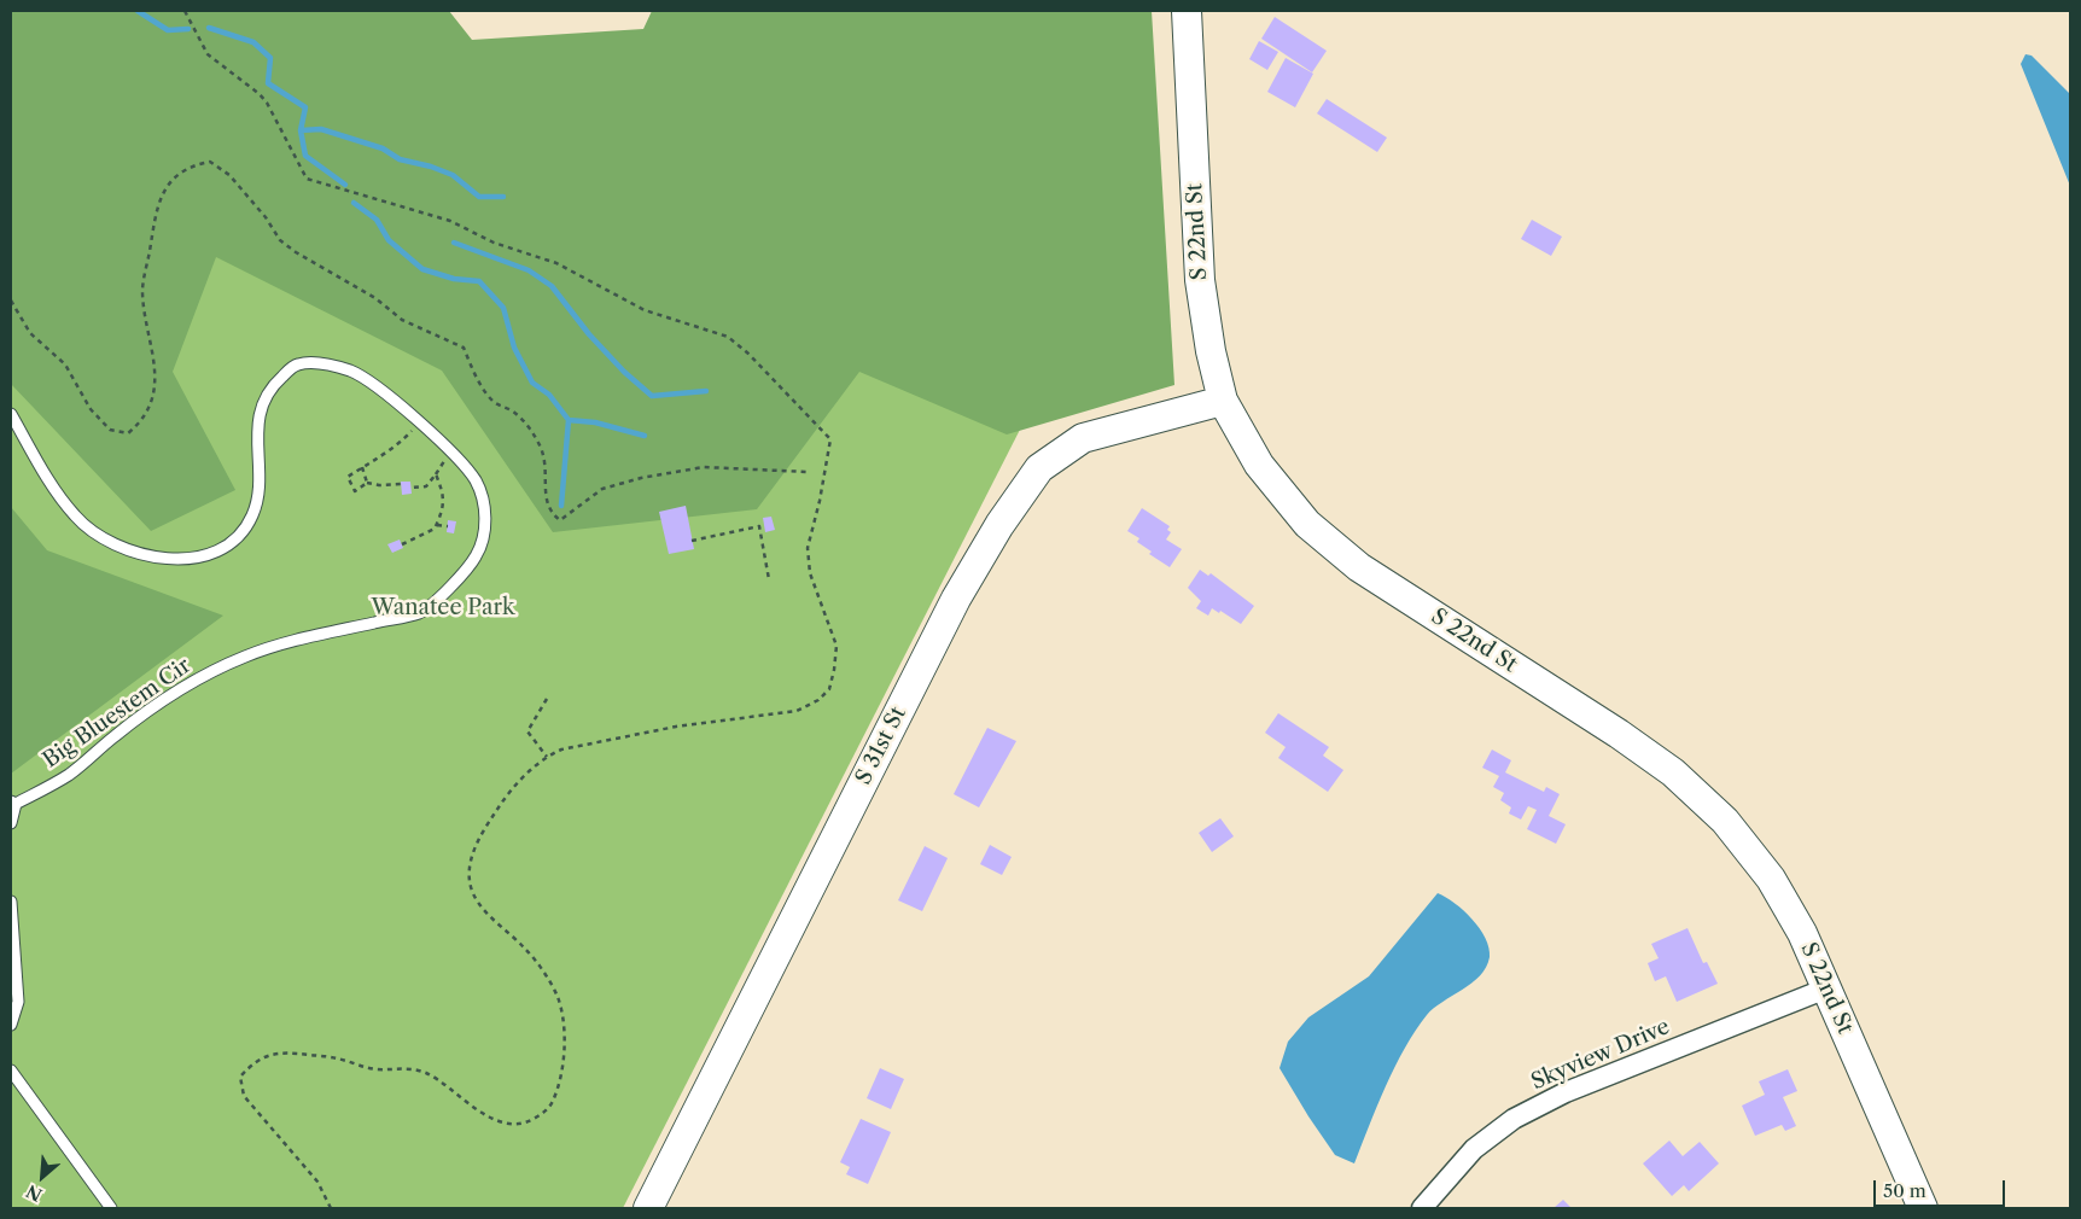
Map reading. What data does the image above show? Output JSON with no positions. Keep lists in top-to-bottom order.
{
  "streets": {
    "street": ["S 22nd St", "S 31st St", "Skyview Drive"],
    "lane": ["Big Bluestem Cir"]
  },
  "crossings": [
    ["S 22nd St", "S 31st St"],
    ["S 22nd St", "Skyview Drive"]
  ],
  "parks": ["Wanatee Park"],
  "scale_bar": "50 m",
  "north": "bottom left"
}
